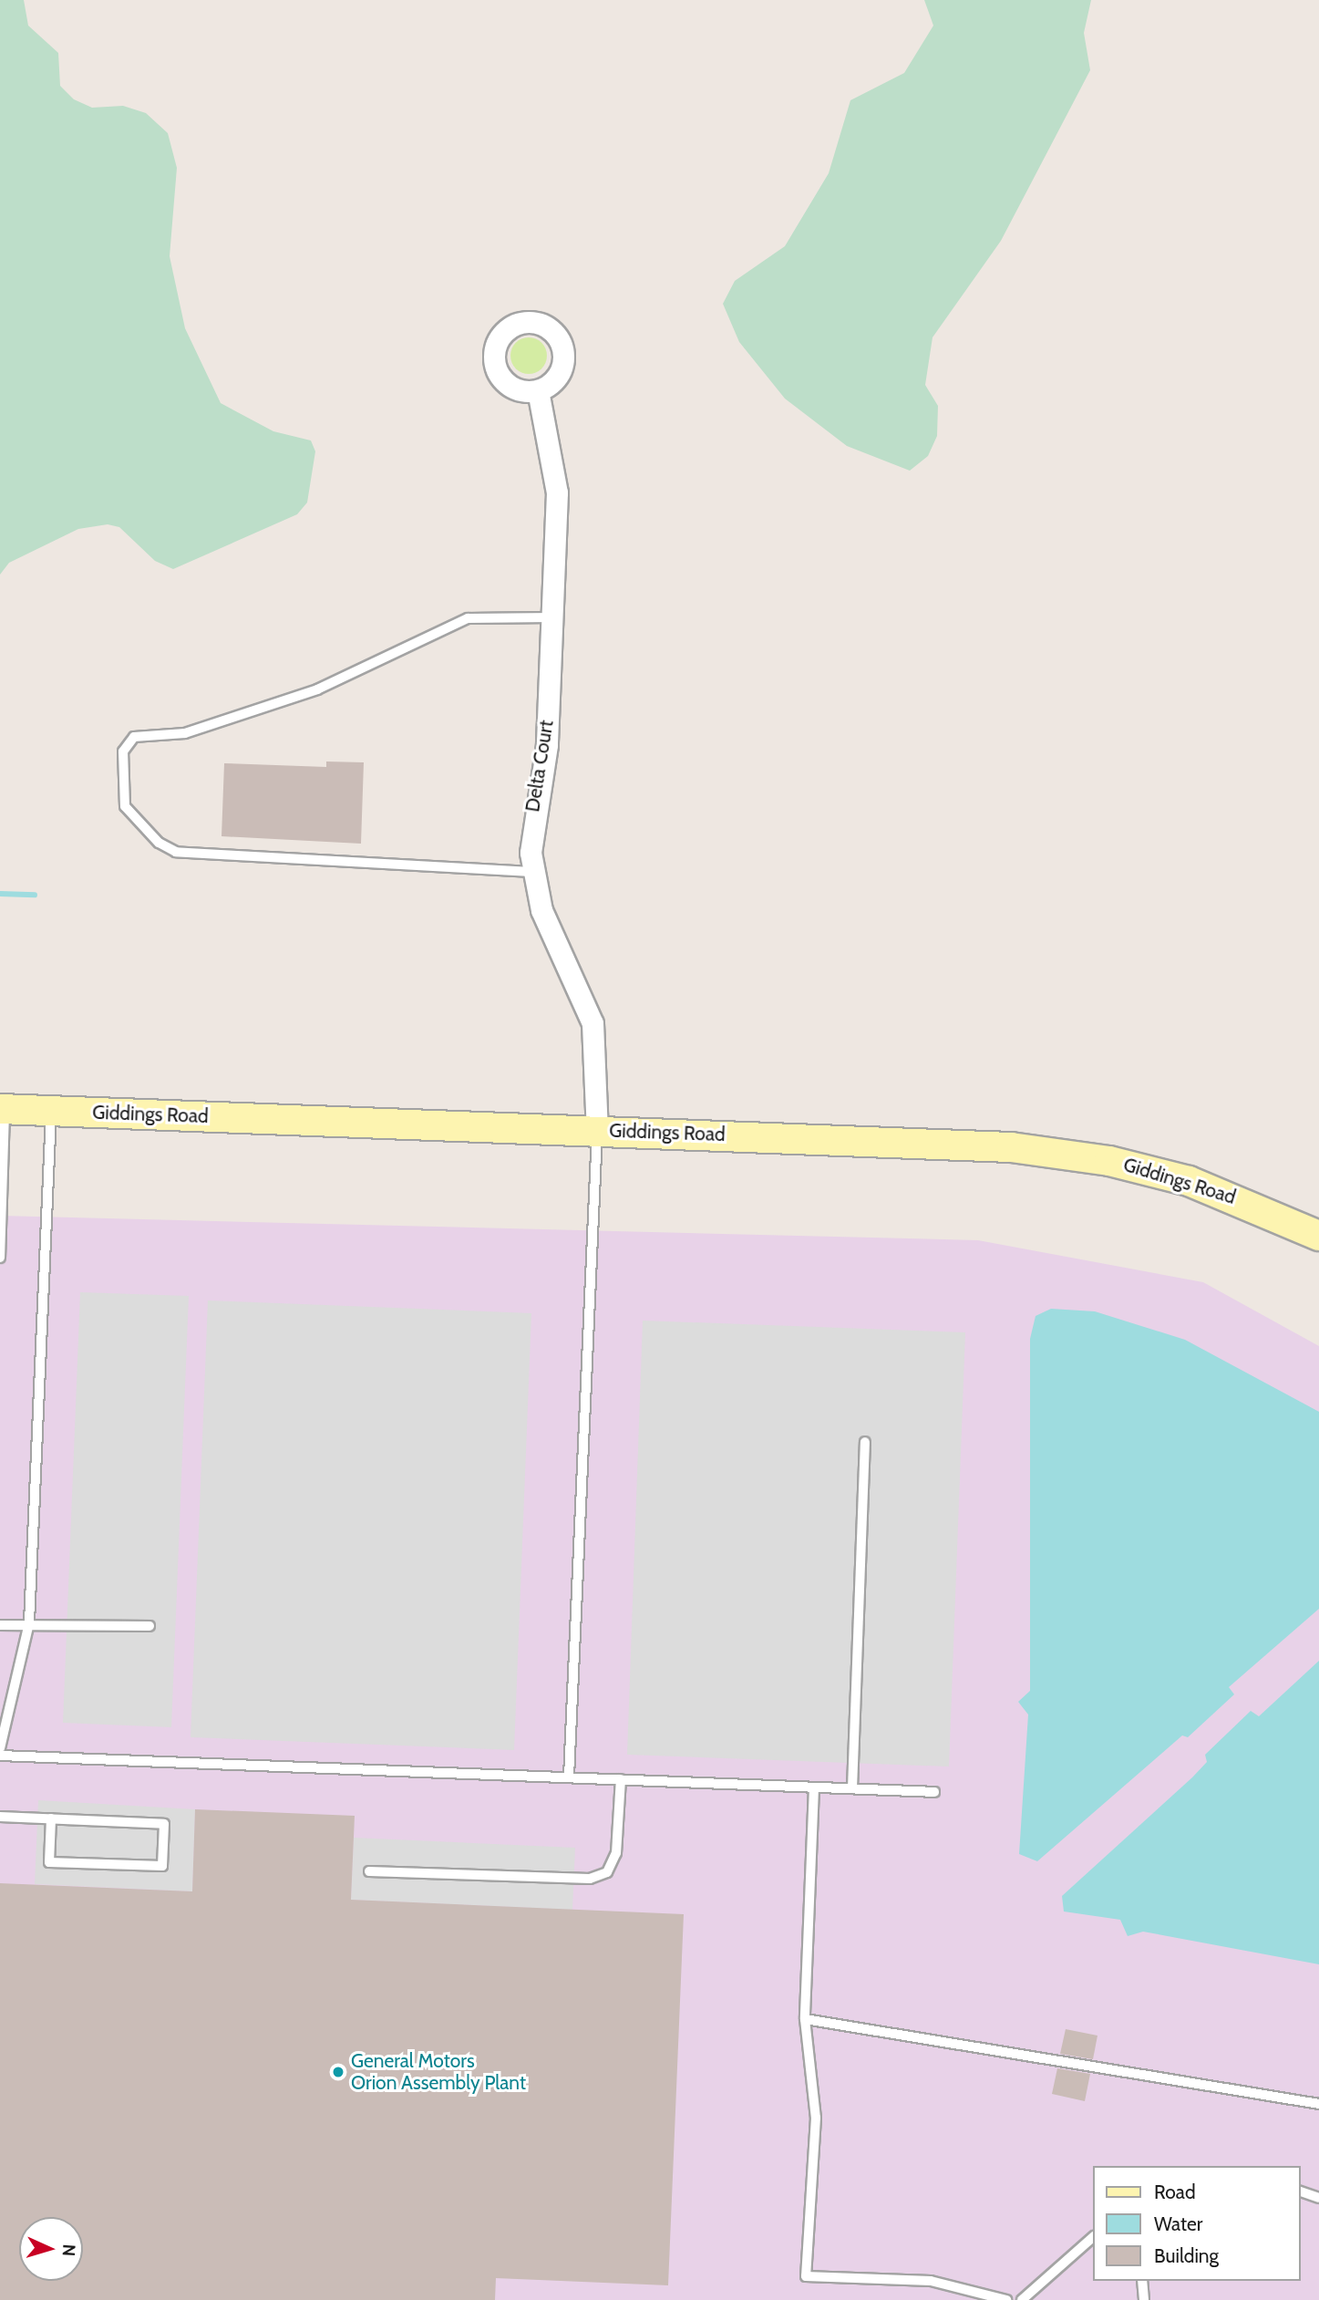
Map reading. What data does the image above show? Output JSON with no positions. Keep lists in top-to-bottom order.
{
  "streets": {
    "main road": ["Giddings Road"],
    "street": ["Delta Court"]
  },
  "crossings": [
    ["Delta Court", "Giddings Road"]
  ],
  "places": ["General Motors Orion Assembly Plant"],
  "legend": ["Road", "Water", "Building"],
  "north": "right"
}
